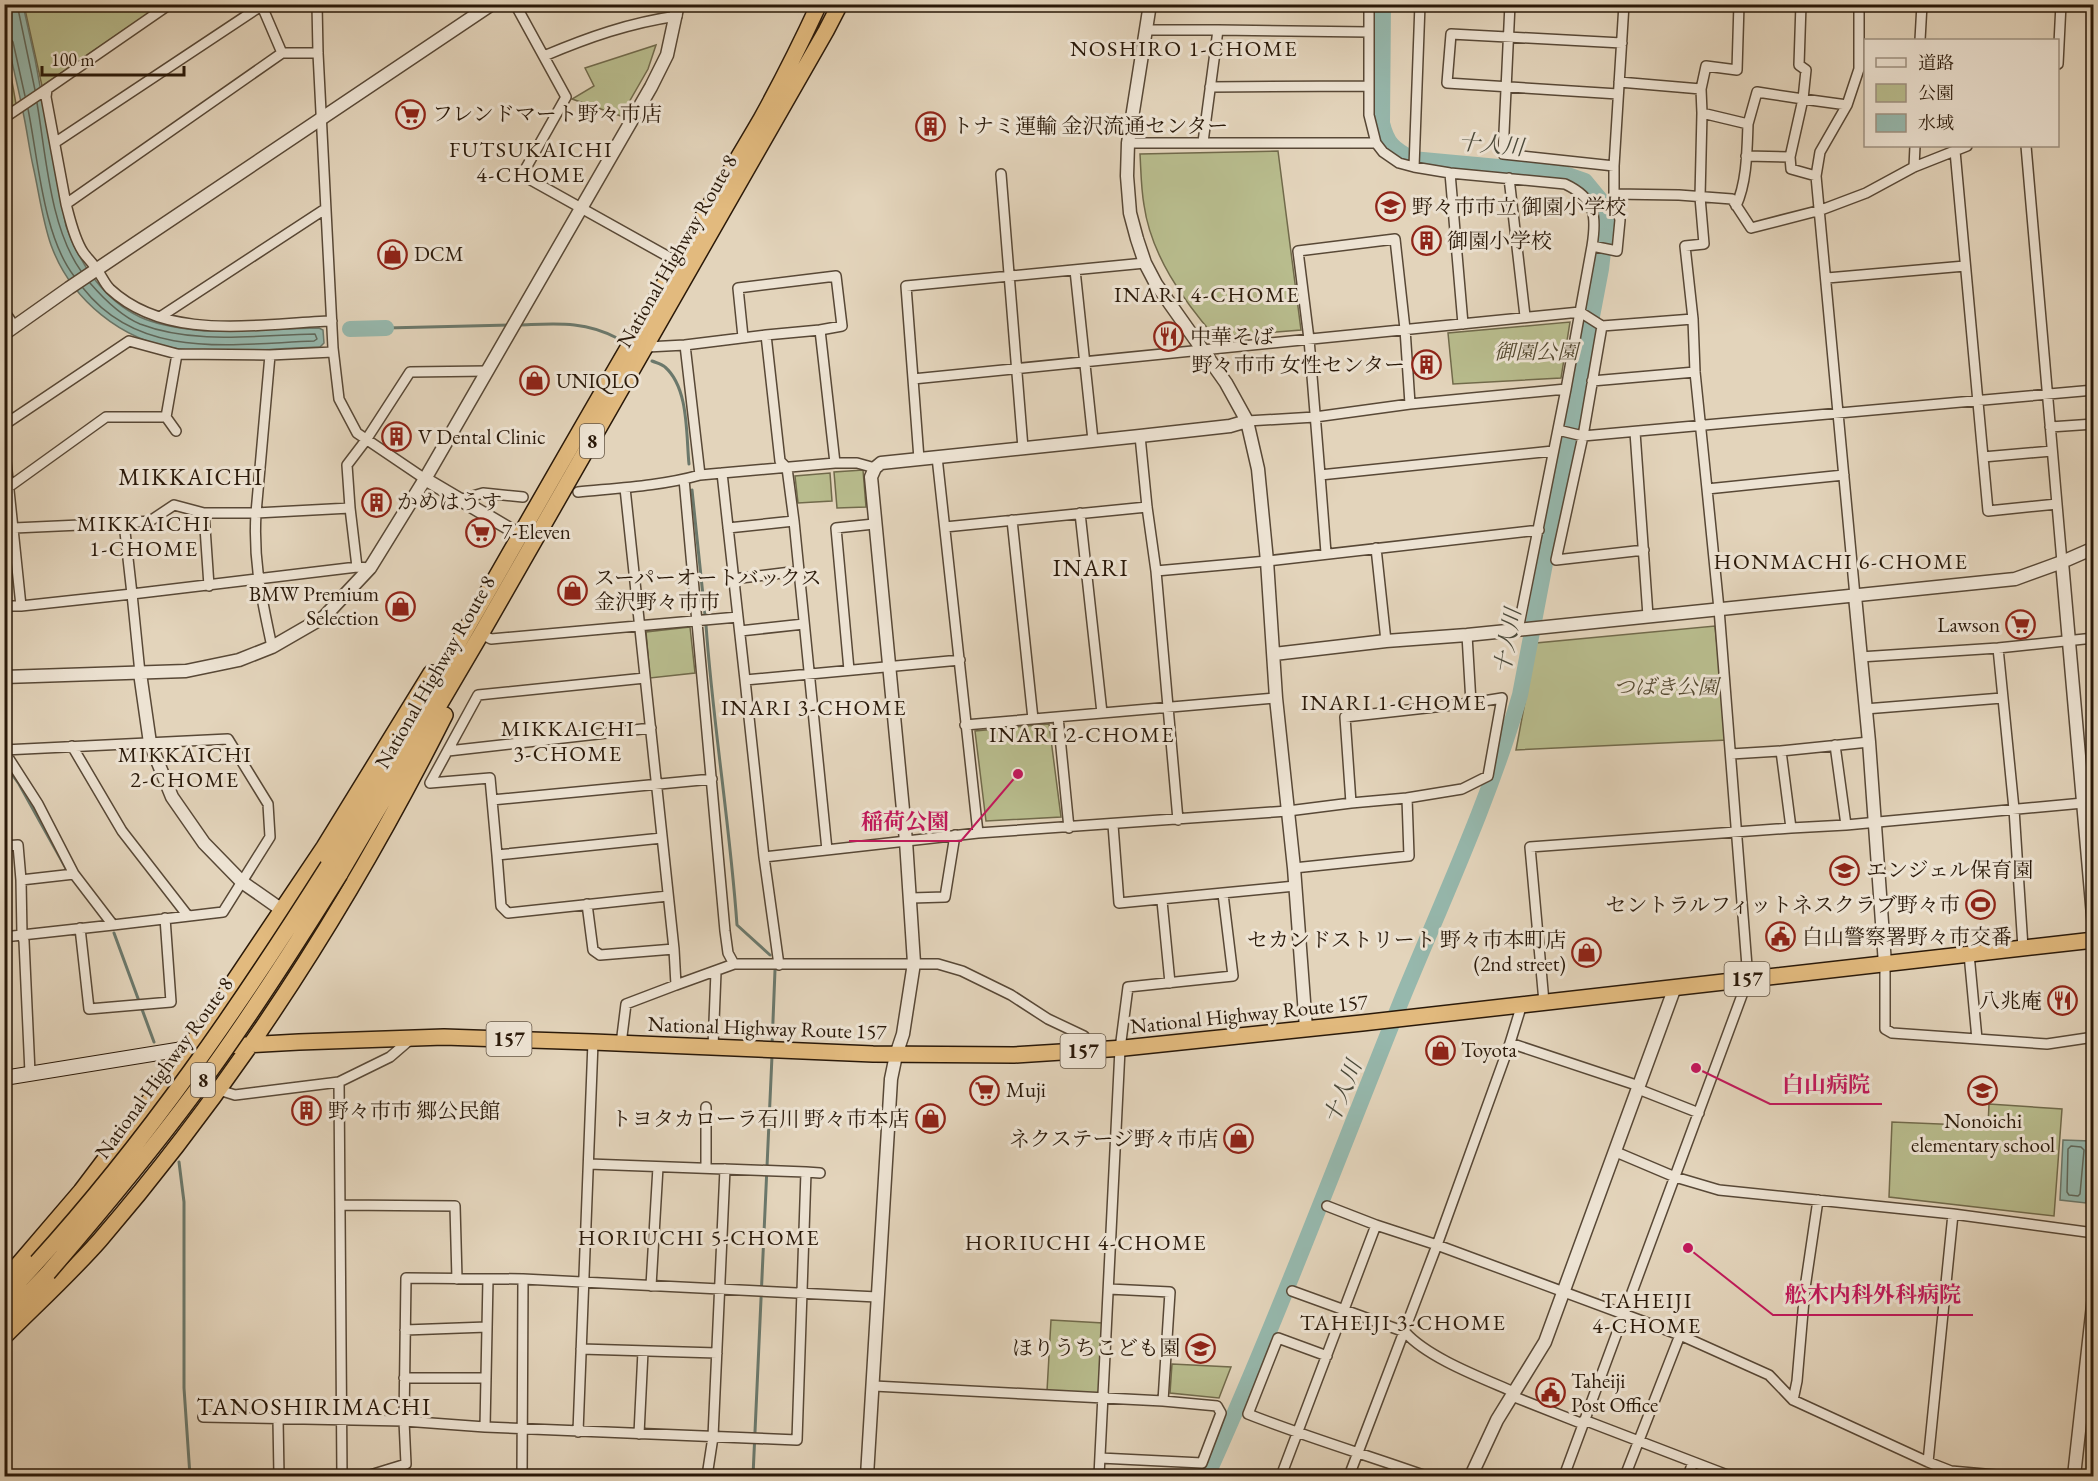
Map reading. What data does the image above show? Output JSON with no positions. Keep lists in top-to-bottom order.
{
  "streets": {
    "highway": [
      "National Highway Route 8",
      "8",
      "157",
      "National Highway Route 157"
    ]
  },
  "crossings": [
    ["8", "National Highway Route 157"]
  ],
  "districts": [
    "NOSHIRO 1-CHOME",
    "FUTSUKAICHI 4-CHOME",
    "INARI 4-CHOME",
    "MIKKAICHI",
    "MIKKAICHI 1-CHOME",
    "HONMACHI 6-CHOME",
    "INARI",
    "INARI 1-CHOME",
    "INARI 3-CHOME",
    "MIKKAICHI 3-CHOME",
    "INARI 2-CHOME",
    "MIKKAICHI 2-CHOME",
    "HORIUCHI 5-CHOME",
    "HORIUCHI 4-CHOME",
    "TAHEIJI 4-CHOME",
    "TAHEIJI 3-CHOME",
    "TANOSHIRIMACHI"
  ],
  "water": ["十人川"],
  "parks": ["御園公園", "つばき公園"],
  "places": {
    "supermarket": [
      "フレンドマート野々市店",
      "7-Eleven",
      "Lawson",
      "Muji"
    ],
    "building": [
      "トナミ運輸 金沢流通センター",
      "御園小学校",
      "野々市市 女性センター",
      "V Dental Clinic",
      "かめはうす",
      "野々市市 郷公民館"
    ],
    "school or university": [
      "野々市市立 御園小学校",
      "エンジェル保育園",
      "Nonoichi elementary school",
      "ほりうちこども園"
    ],
    "shop": [
      "DCM",
      "UNIQLO",
      "スーパーオートバックス 金沢野々市市",
      "BMW Premium Selection",
      "セカンドストリート 野々市本町店 (2nd street)",
      "Toyota",
      "トヨタカローラ石川 野々市本店",
      "ネクステージ野々市店"
    ],
    "restaurant": ["中華そば", "八兆庵"],
    "other": ["稲荷公園", "白山病院", "舩木内科外科病院"],
    "sports": ["セントラルフィットネスクラブ野々市"],
    "public building": ["白山警察署野々市交番", "Taheiji Post Office"]
  },
  "legend": ["道路", "公園", "水域"],
  "scale_bar": "100 m"
}
